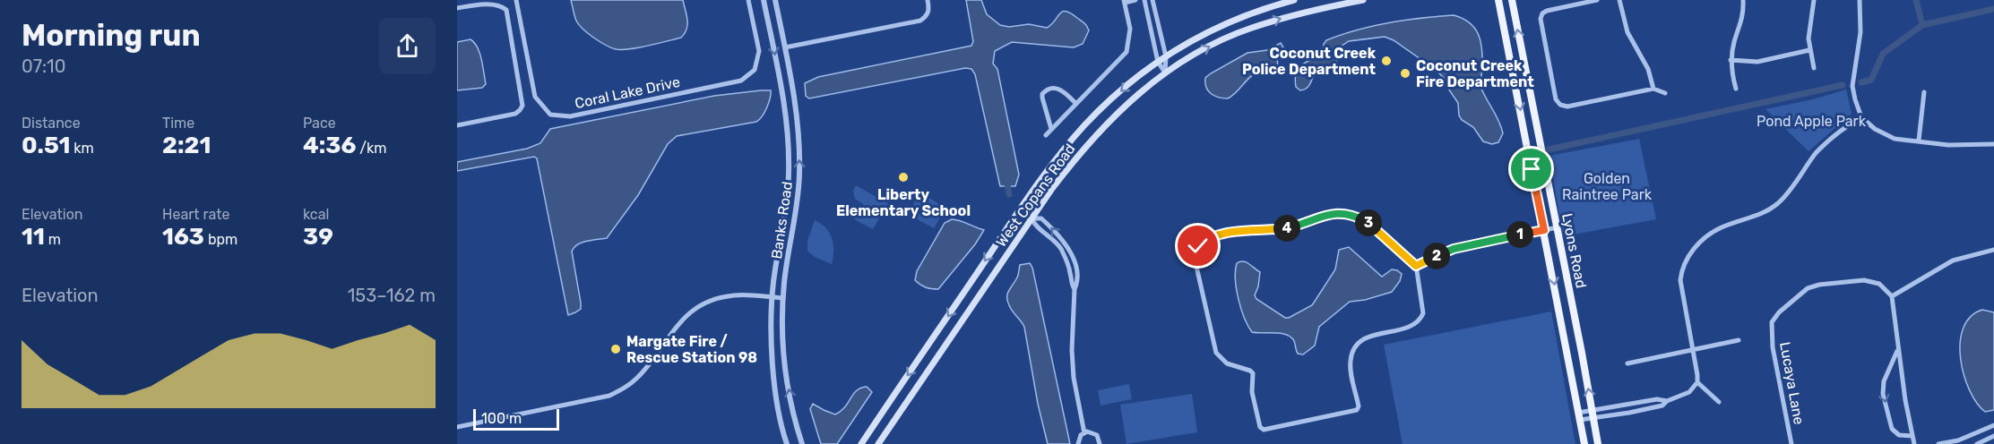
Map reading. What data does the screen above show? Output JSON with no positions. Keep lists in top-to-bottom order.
{
  "streets": {
    "main road": ["West Copans Road", "Lyons Road"],
    "street": ["Coral Lake Drive", "Banks Road", "Lucaya Lane"]
  },
  "parks": ["Pond Apple Park", "Golden Raintree Park"],
  "places": [
    "Coconut Creek Police Department",
    "Coconut Creek Fire Department",
    "Liberty Elementary School",
    "Margate Fire / Rescue Station 98"
  ],
  "scale_bar": "100 m",
  "page": {
    "heading": ["Morning run", "07:10"],
    "stats": [
      ["Distance", "0.51 km"],
      ["Time", "2:21"],
      ["Pace", "4:36 /km"],
      ["Elevation", "11 m"],
      ["Heart rate", "163 bpm"],
      ["kcal", "39"]
    ],
    "pins": [
      "3",
      "4",
      "1",
      "2"
    ],
    "chart": ["Elevation", "153–162 m"],
    "scale": "100 m"
  }
}
